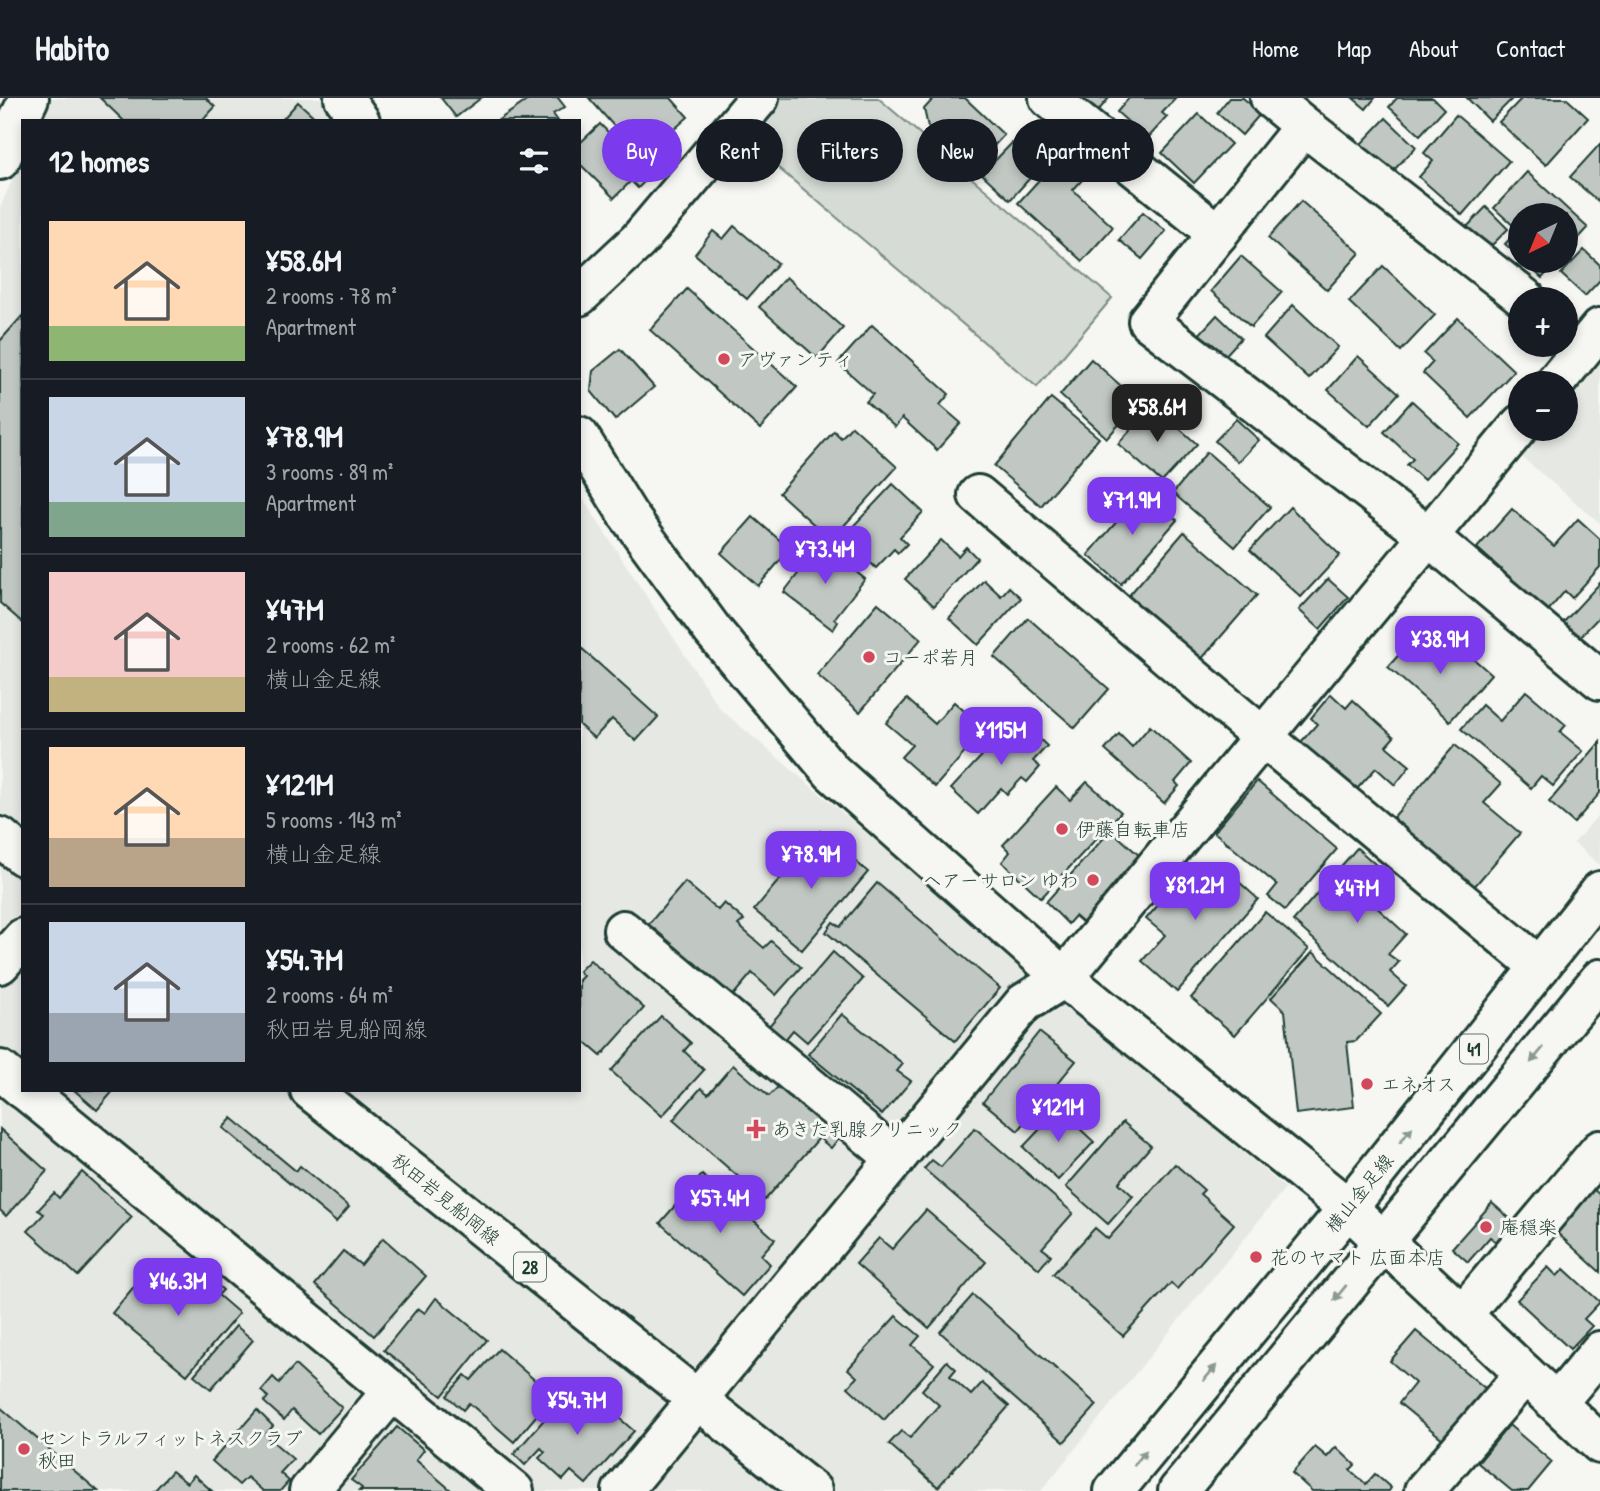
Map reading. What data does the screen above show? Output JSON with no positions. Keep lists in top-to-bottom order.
{
  "streets": {
    "street": [
      "41",
      "横山金足線",
      "秋田岩見船岡線",
      "28"
    ]
  },
  "places": {
    "other": [
      "アヴァンティ",
      "コーポ若月",
      "伊藤自転車店",
      "ヘアーサロン ゆわ",
      "エネオス",
      "庵穏楽",
      "花のヤマト 広面本店",
      "セントラルフィットネスクラブ 秋田"
    ],
    "health": ["あきた乳腺クリニック"]
  },
  "north": "bottom left",
  "page": {
    "header": "Habito",
    "nav": [
      "Home",
      "Map",
      "About",
      "Contact"
    ],
    "chip": [
      "Buy",
      "Rent",
      "Filters",
      "New",
      "Apartment"
    ],
    "heading": "12 homes",
    "map_buttons": ["+", "−"],
    "list": [
      {
        "name": "¥58.6M",
        "note": "2 rooms · 78 m² · Apartment"
      },
      {
        "name": "¥78.9M",
        "note": "3 rooms · 89 m² · Apartment"
      },
      {
        "name": "¥47M",
        "note": "2 rooms · 62 m² · 横山金足線"
      },
      {
        "name": "¥121M",
        "note": "5 rooms · 143 m² · 横山金足線"
      },
      {
        "name": "¥54.7M",
        "note": "2 rooms · 64 m² · 秋田岩見船岡線"
      }
    ],
    "price": [
      "¥58.6M",
      "¥71.9M",
      "¥73.4M",
      "¥38.9M",
      "¥115M",
      "¥78.9M",
      "¥81.2M",
      "¥47M",
      "¥121M",
      "¥57.4M",
      "¥46.3M",
      "¥54.7M"
    ]
  }
}
